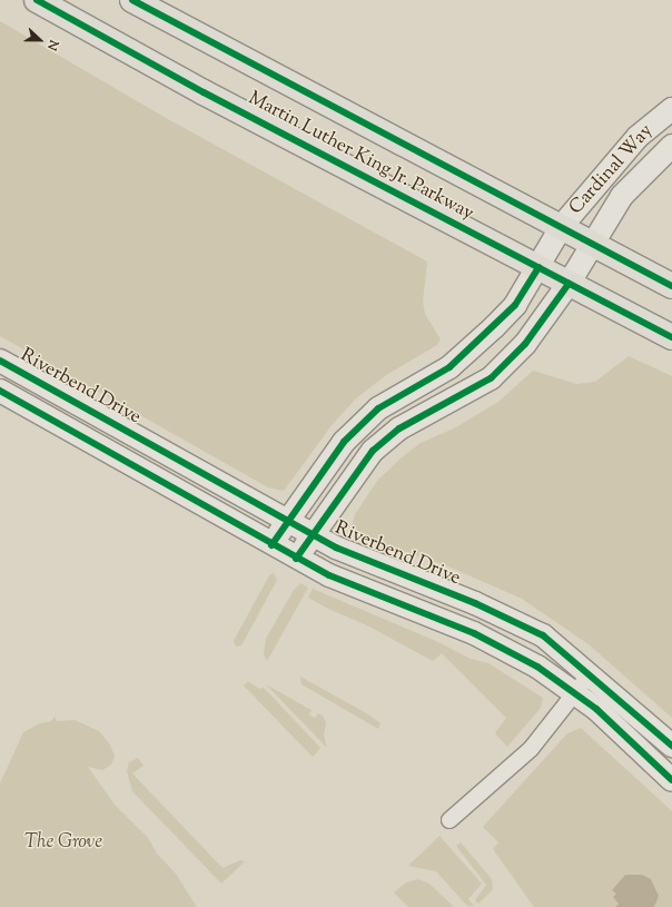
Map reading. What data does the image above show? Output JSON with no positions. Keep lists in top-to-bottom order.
{
  "streets": {
    "main road": ["Martin Luther King Jr. Parkway"],
    "street": ["Cardinal Way", "Riverbend Drive"]
  },
  "crossings": [
    ["Martin Luther King Jr. Parkway", "Cardinal Way"],
    ["Cardinal Way", "Riverbend Drive"]
  ],
  "parks": ["The Grove"],
  "north": "right"
}
